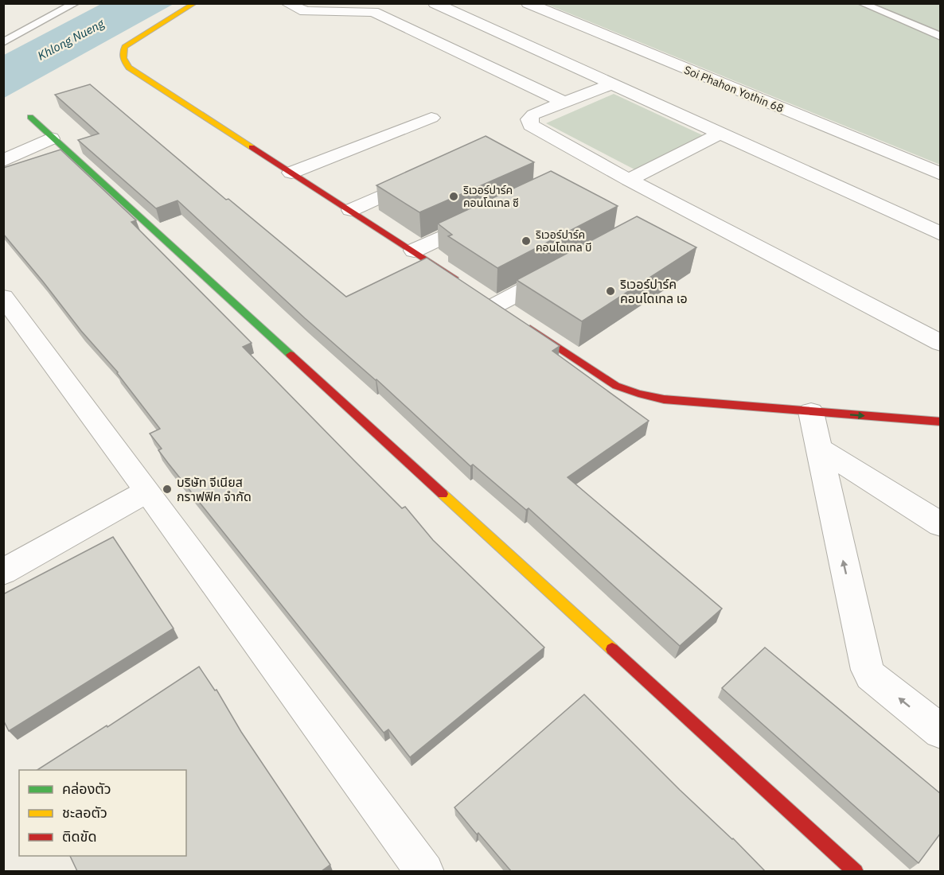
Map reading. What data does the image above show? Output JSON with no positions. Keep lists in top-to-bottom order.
{
  "streets": {
    "street": ["Soi Phahon Yothin 68"]
  },
  "water": ["Khlong Nueng"],
  "places": [
    "ริเวอร์ปาร์ค คอนโดเทล ซี",
    "ริเวอร์ปาร์ค คอนโดเทล บี",
    "ริเวอร์ปาร์ค คอนโดเทล เอ",
    "บริษัท จีเนียส กราฟฟิค จำกัด"
  ],
  "legend": ["คล่องตัว", "ชะลอตัว", "ติดขัด"]
}
